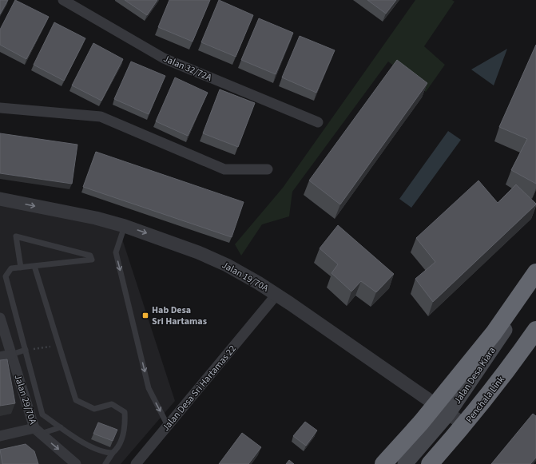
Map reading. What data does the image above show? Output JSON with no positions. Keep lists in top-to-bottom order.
{
  "streets": {
    "highway": ["Penchala Link"],
    "main road": ["Jalan Desa Kiara"],
    "street": [
      "Jalan 32/72A",
      "Jalan 19/70A",
      "Jalan Desa Sri Hartamas 22",
      "Jalan 29/70A"
    ]
  },
  "crossings": [
    ["Jalan 19/70A", "Jalan Desa Kiara"],
    ["Jalan 19/70A", "Jalan Desa Sri Hartamas 22"]
  ],
  "places": {
    "transit": ["Hab Desa Sri Hartamas"]
  }
}
